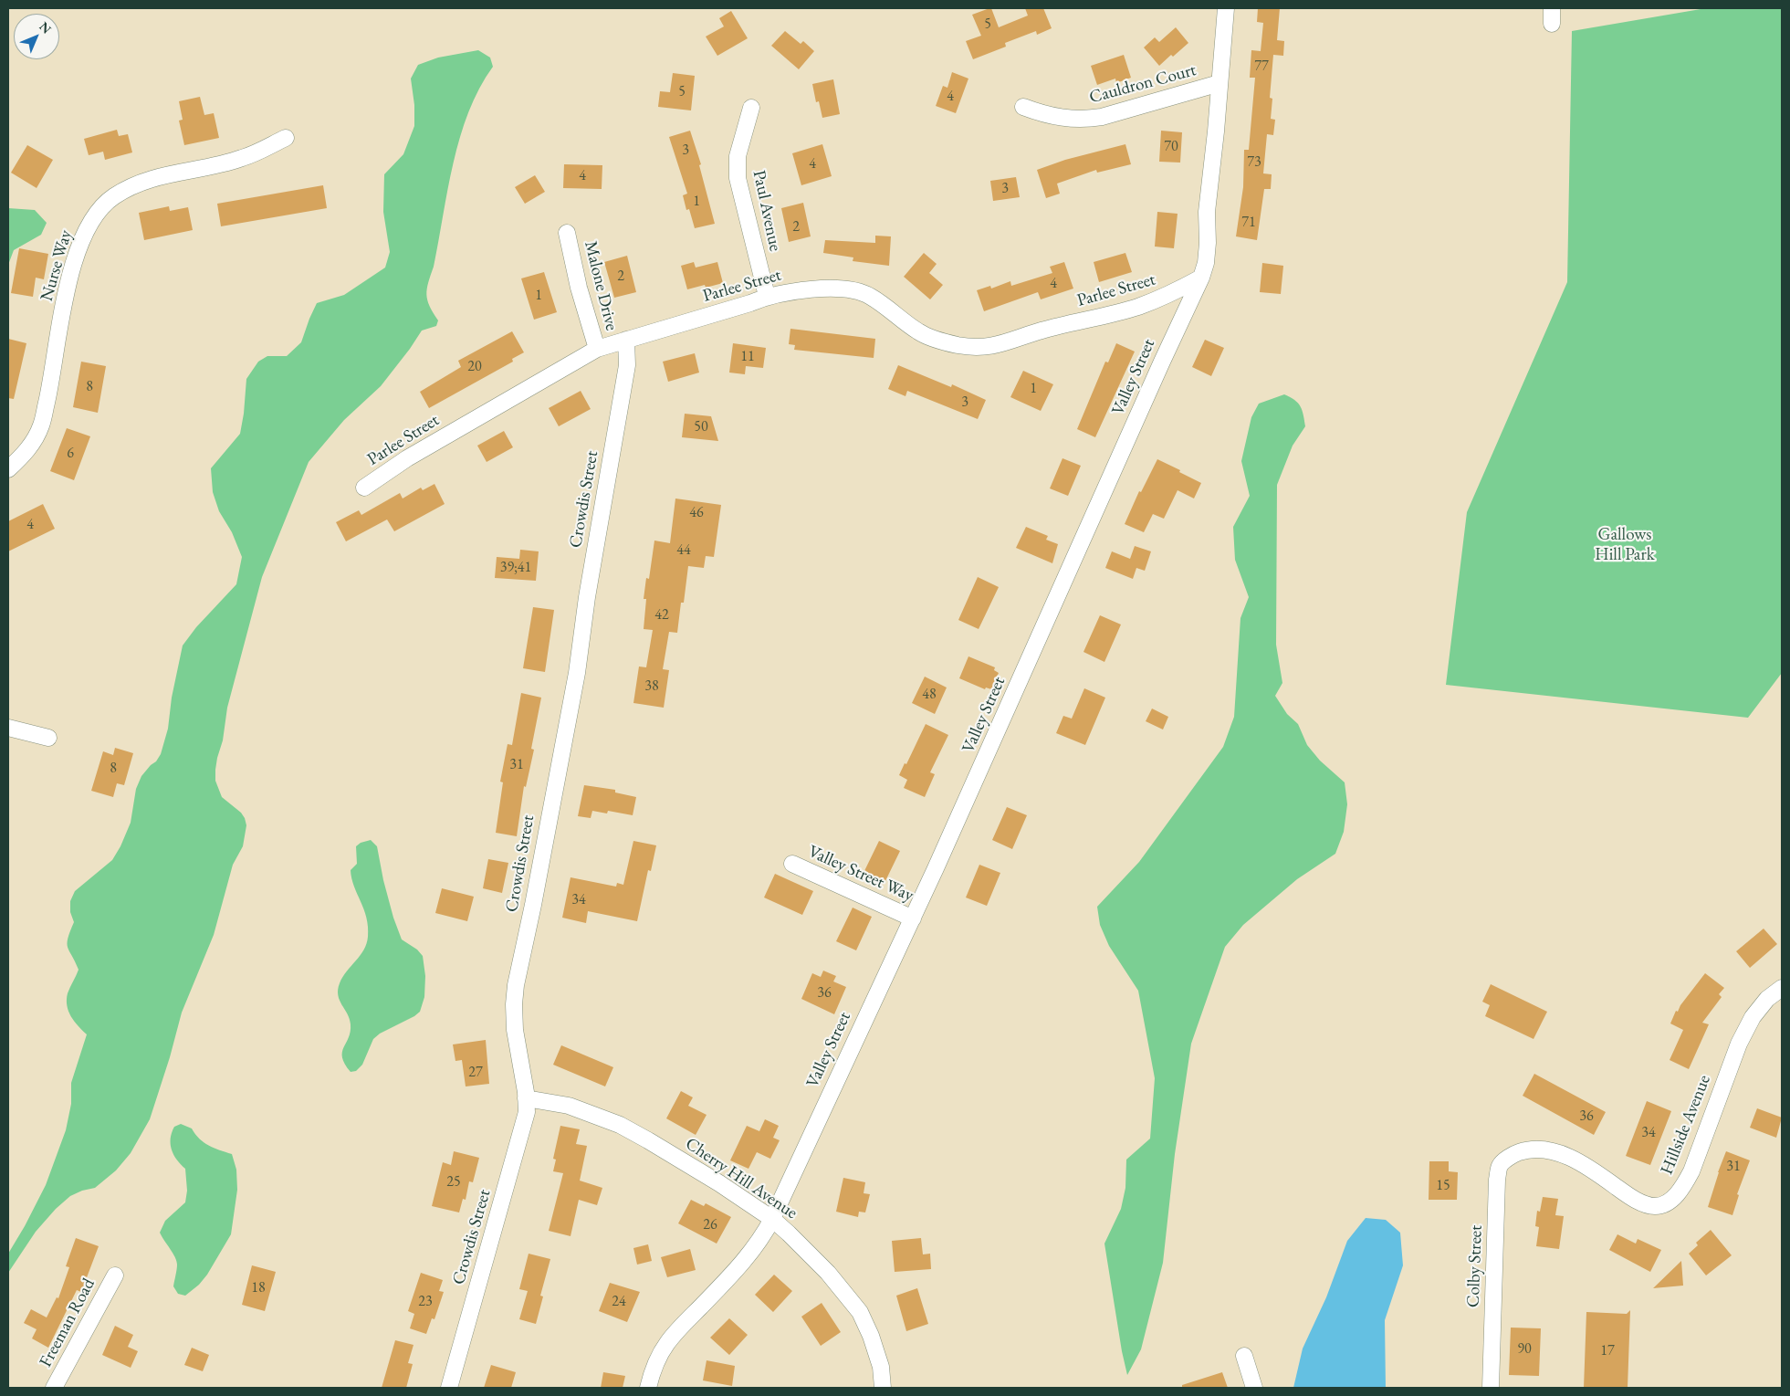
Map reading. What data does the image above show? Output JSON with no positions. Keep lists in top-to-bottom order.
{
  "streets": {
    "street": [
      "Cauldron Court",
      "Paul Avenue",
      "Nurse Way",
      "Malone Drive",
      "Parlee Street",
      "Valley Street",
      "Crowdis Street",
      "Valley Street Way",
      "Hillside Avenue",
      "Cherry Hill Avenue",
      "Colby Street",
      "Freeman Road"
    ]
  },
  "crossings": [
    ["Cauldron Court", "Valley Street"],
    ["Paul Avenue", "Parlee Street"],
    ["Malone Drive", "Parlee Street"],
    ["Parlee Street", "Valley Street"],
    ["Parlee Street", "Crowdis Street"],
    ["Valley Street", "Valley Street Way"],
    ["Valley Street", "Cherry Hill Avenue"],
    ["Crowdis Street", "Cherry Hill Avenue"],
    ["Hillside Avenue", "Colby Street"]
  ],
  "parks": ["Gallows Hill Park"],
  "house_numbers": [
    "5",
    "77",
    "5",
    "4",
    "70",
    "3",
    "73",
    "4",
    "4",
    "3",
    "1",
    "71",
    "2",
    "2",
    "4",
    "1",
    "11",
    "20",
    "8",
    "1",
    "3",
    "50",
    "6",
    "46",
    "4",
    "44",
    "39;41",
    "42",
    "38",
    "48",
    "31",
    "8",
    "34",
    "36",
    "27",
    "36",
    "34",
    "31",
    "25",
    "15",
    "26",
    "18",
    "23",
    "24",
    "90",
    "17"
  ],
  "north": "top right"
}
